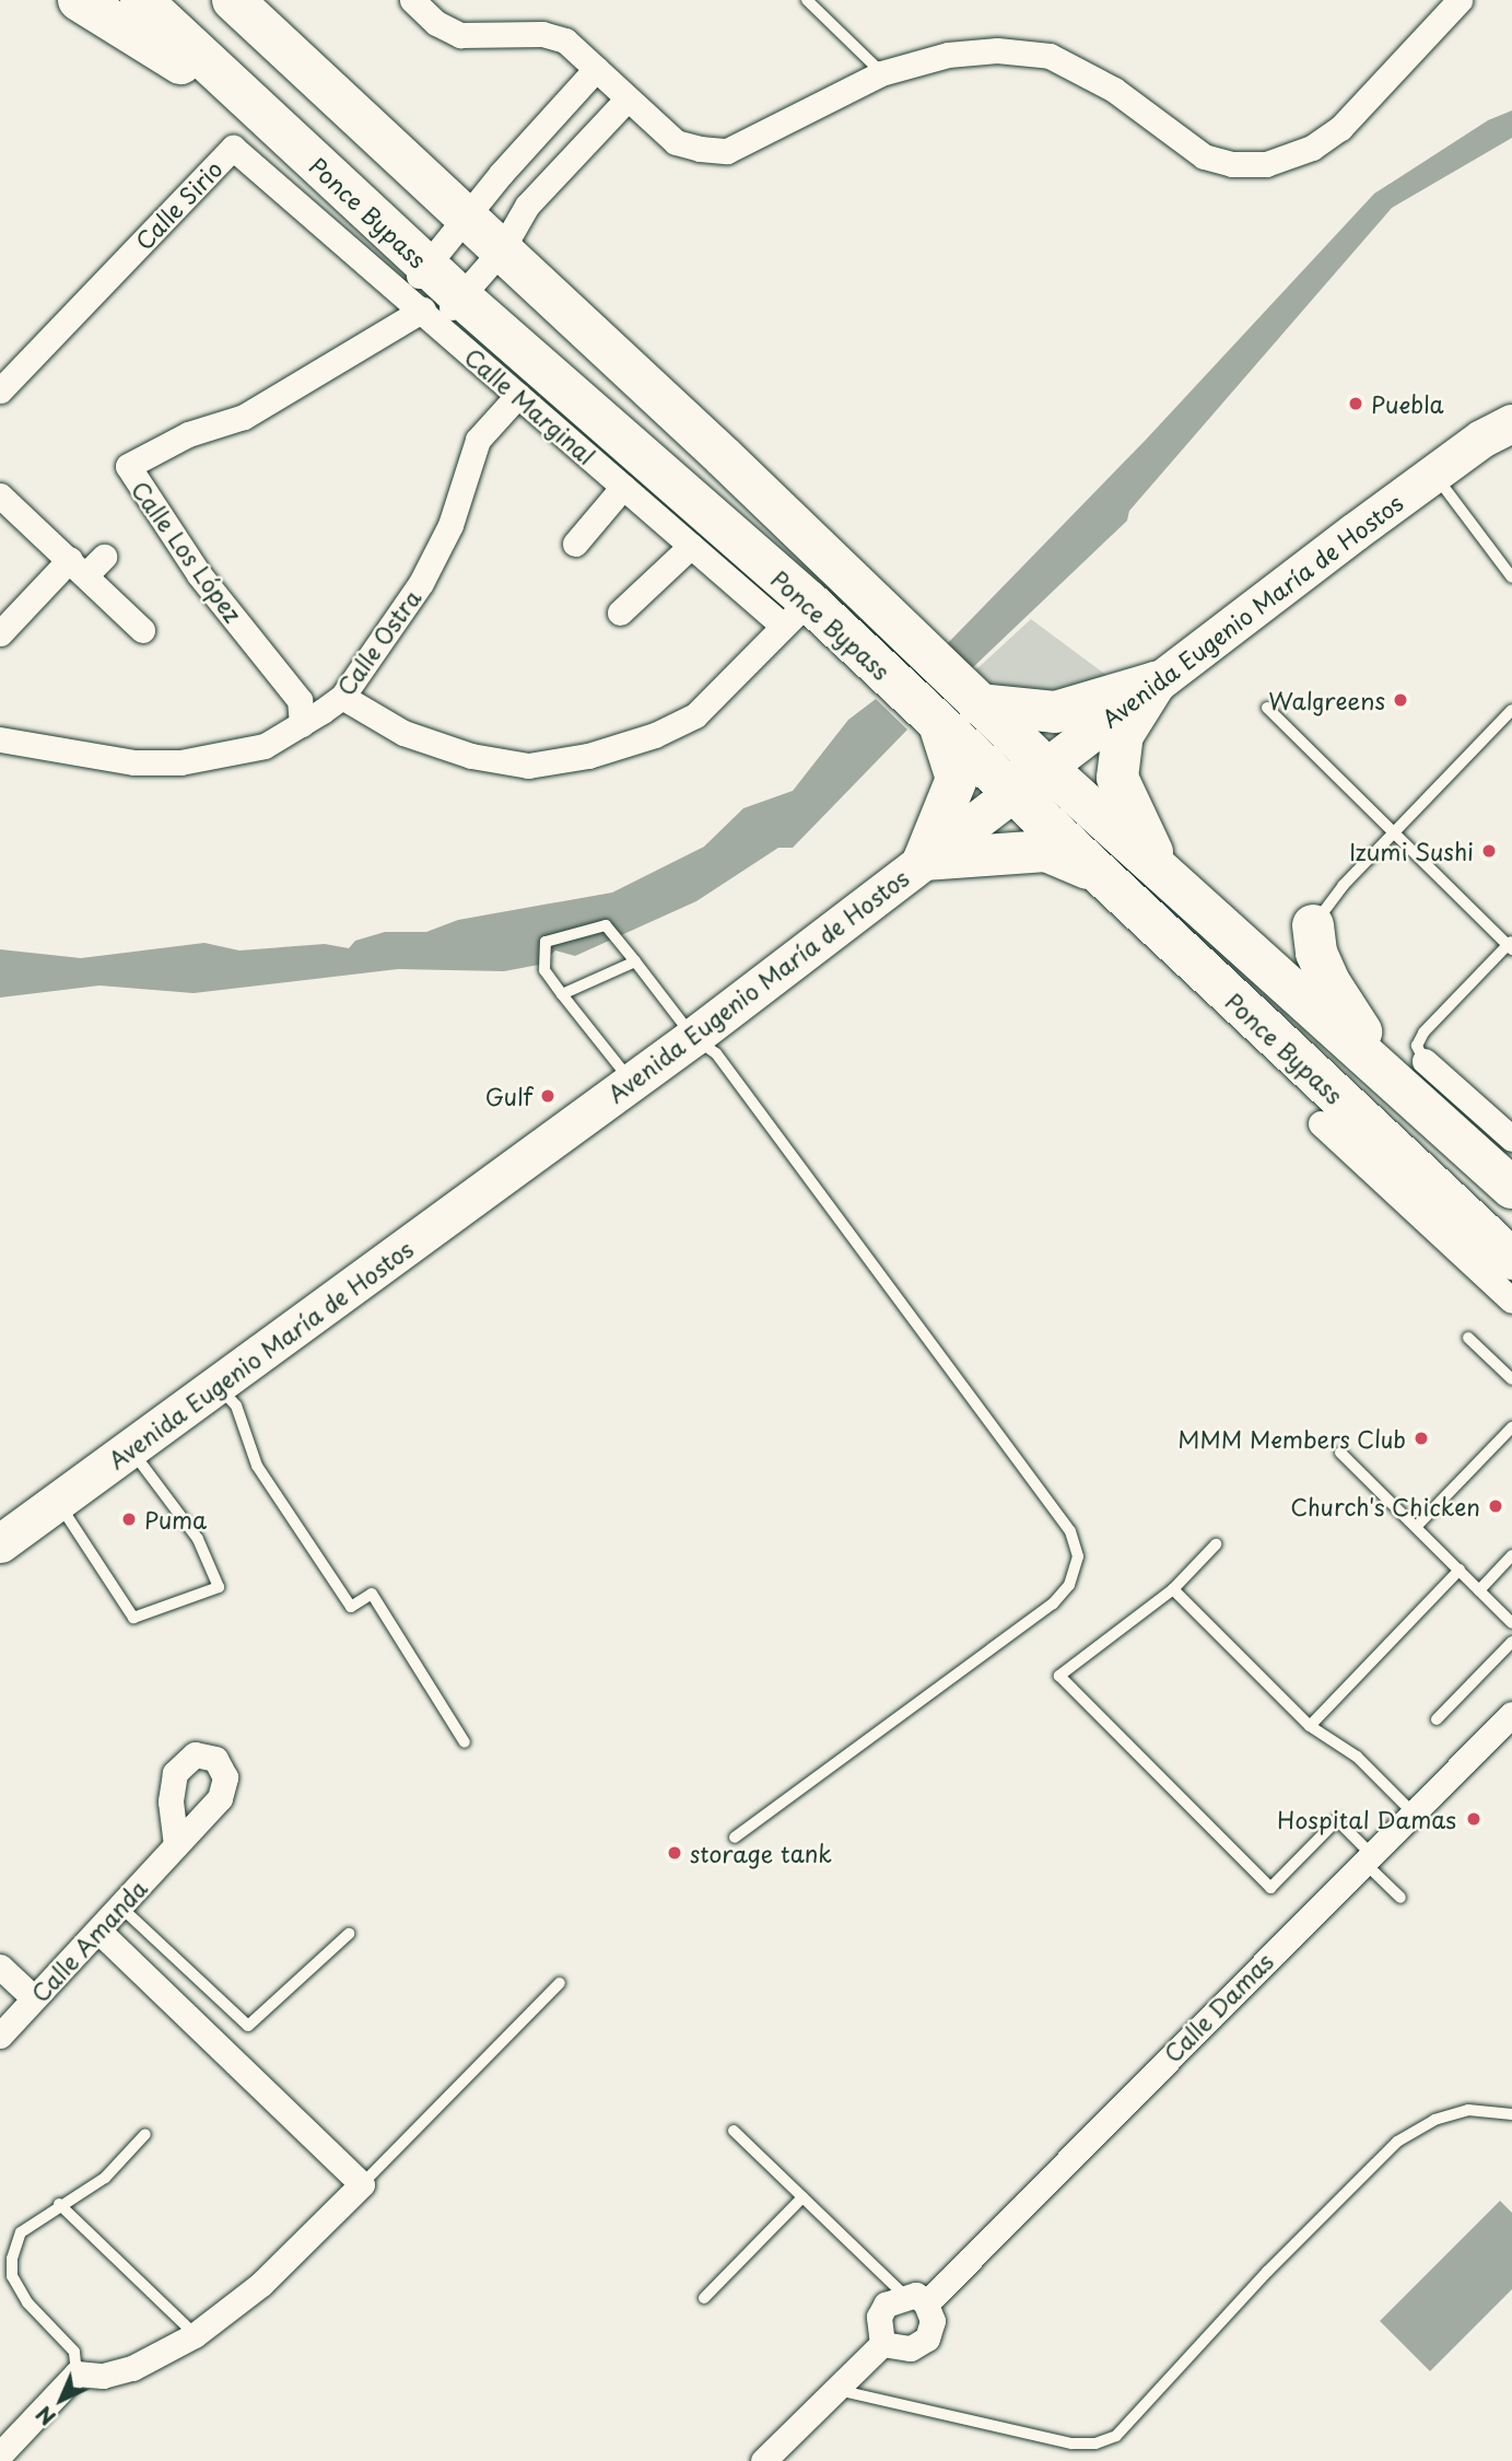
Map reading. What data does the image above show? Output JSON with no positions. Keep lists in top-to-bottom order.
{
  "streets": {
    "highway": ["Ponce Bypass"],
    "main road": ["Avenida Eugenio María de Hostos"],
    "street": [
      "Calle Sirio",
      "Calle Marginal",
      "Calle Los López",
      "Calle Ostra",
      "Calle Amanda",
      "Calle Damas"
    ]
  },
  "crossings": [
    ["Calle Sirio", "Ponce Bypass"],
    ["Calle Sirio", "Calle Marginal"],
    ["Calle Sirio", "Calle Los López"],
    ["Ponce Bypass", "Calle Marginal"],
    ["Ponce Bypass", "Calle Los López"],
    ["Ponce Bypass", "Avenida Eugenio María de Hostos"],
    ["Calle Marginal", "Calle Los López"],
    ["Calle Marginal", "Calle Ostra"],
    ["Calle Los López", "Calle Ostra"]
  ],
  "places": [
    "Puebla",
    "Walgreens",
    "Izumi Sushi",
    "Gulf",
    "MMM Members Club",
    "Church's Chicken",
    "Puma",
    "Hospital Damas",
    "storage tank"
  ],
  "north": "bottom left"
}
